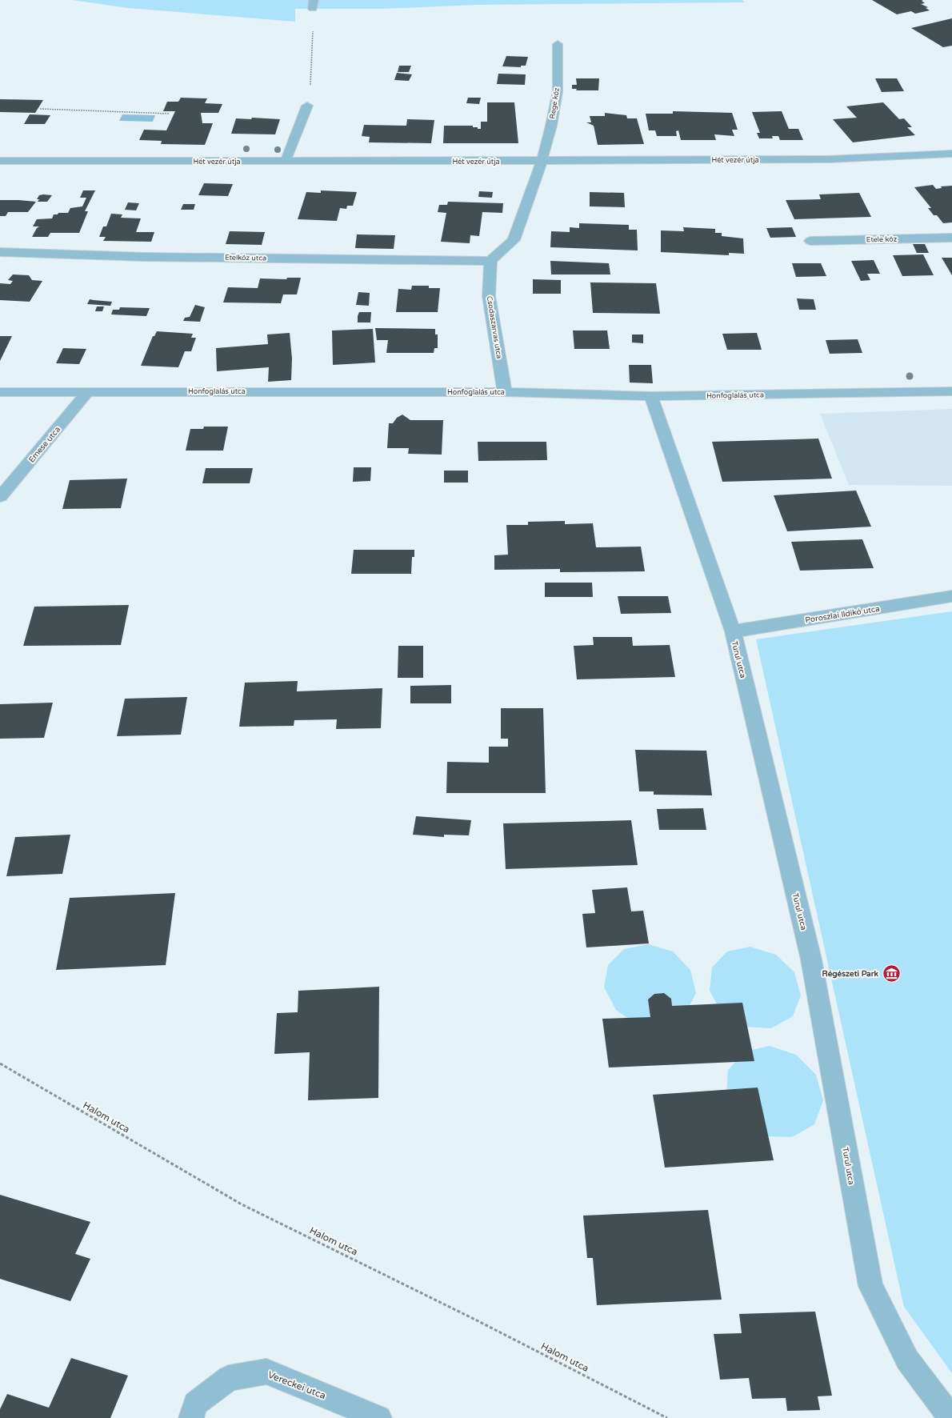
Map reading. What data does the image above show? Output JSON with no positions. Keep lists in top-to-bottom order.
{
  "streets": {
    "street": [
      "Rege köz",
      "Hét vezér útja",
      "Etele köz",
      "Etelköz utca",
      "Csodaszarvas utca",
      "Honfoglalás utca",
      "Emese utca",
      "Poroszlai Ildikó utca",
      "Turul utca",
      "Vereckei utca"
    ],
    "path": ["Halom utca"]
  },
  "crossings": [
    ["Rege köz", "Hét vezér útja"],
    ["Etelköz utca", "Csodaszarvas utca"],
    ["Csodaszarvas utca", "Honfoglalás utca"],
    ["Honfoglalás utca", "Emese utca"],
    ["Honfoglalás utca", "Turul utca"],
    ["Poroszlai Ildikó utca", "Turul utca"]
  ],
  "places": {
    "museum": ["Régészeti Park"]
  }
}
